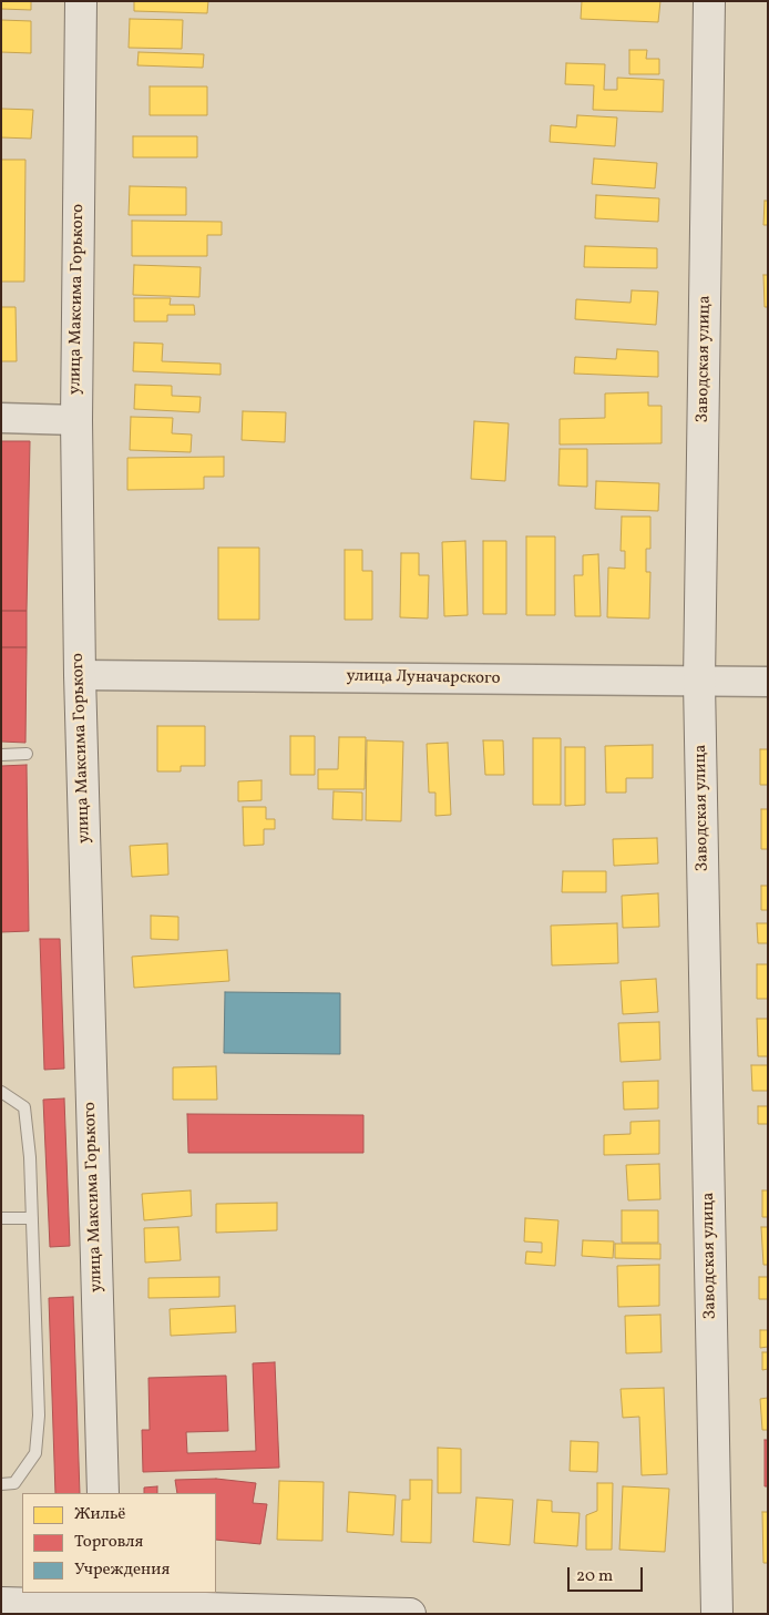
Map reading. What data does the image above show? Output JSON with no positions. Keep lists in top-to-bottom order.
{
  "streets": {
    "main road": ["улица Максима Горького", "Заводская улица"],
    "street": ["улица Луначарского"]
  },
  "crossings": [
    ["улица Максима Горького", "улица Луначарского"],
    ["Заводская улица", "улица Луначарского"]
  ],
  "legend": ["Жильё", "Торговля", "Учреждения"],
  "scale_bar": "20 m"
}
